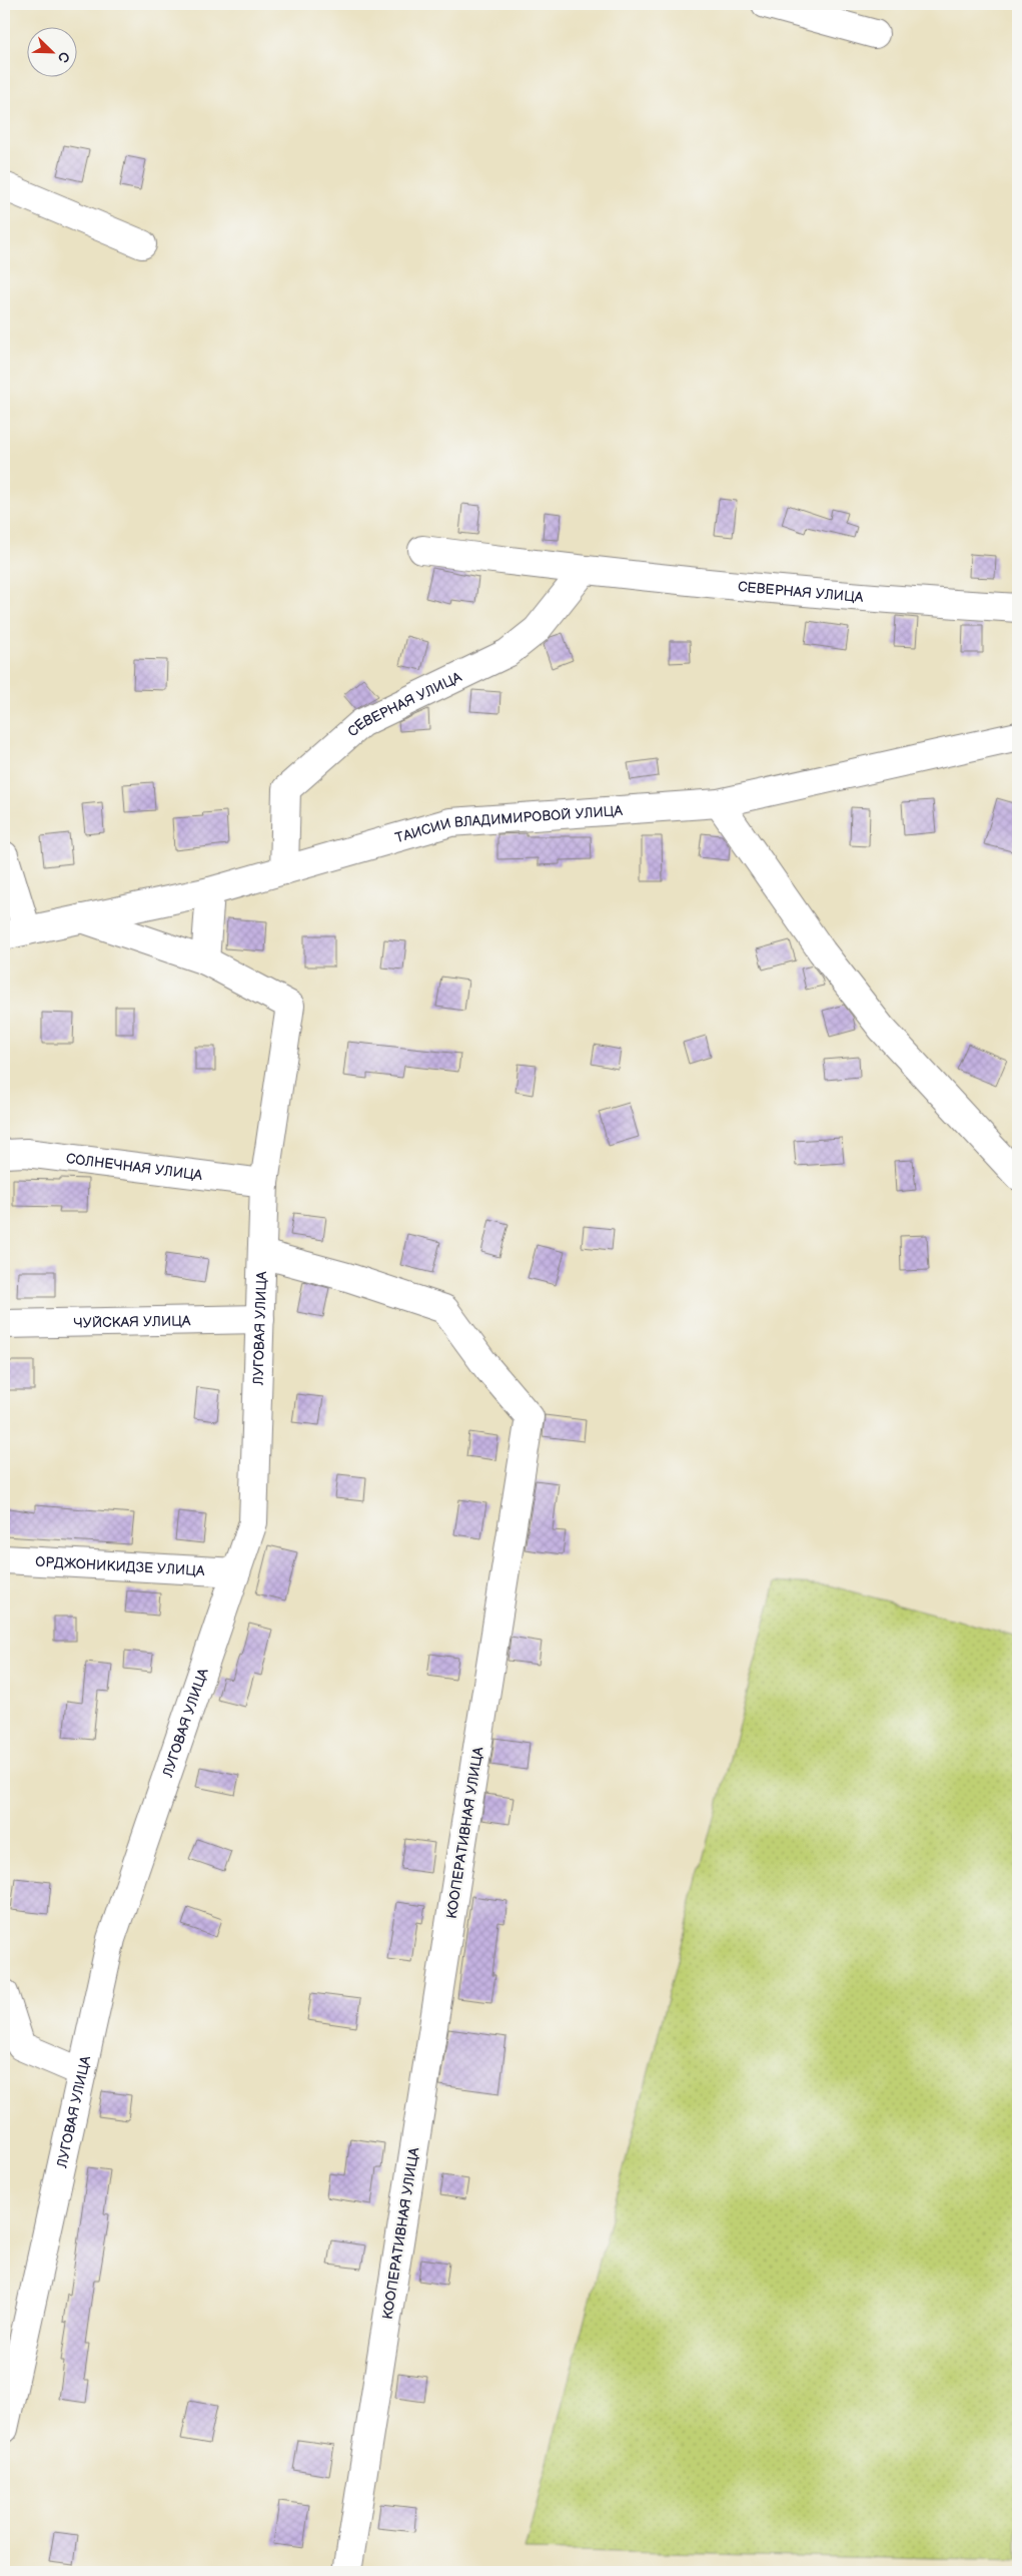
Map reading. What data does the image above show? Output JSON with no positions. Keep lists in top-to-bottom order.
{
  "streets": {
    "street": [
      "СЕВЕРНАЯ УЛИЦА",
      "ТАИСИИ ВЛАДИМИРОВОЙ УЛИЦА",
      "СОЛНЕЧНАЯ УЛИЦА",
      "ЧУЙСКАЯ УЛИЦА",
      "ЛУГОВАЯ УЛИЦА",
      "ОРДЖОНИКИДЗЕ УЛИЦА",
      "КООПЕРАТИВНАЯ УЛИЦА"
    ]
  },
  "crossings": [
    ["СЕВЕРНАЯ УЛИЦА", "ТАИСИИ ВЛАДИМИРОВОЙ УЛИЦА"],
    ["СОЛНЕЧНАЯ УЛИЦА", "ЛУГОВАЯ УЛИЦА"],
    ["ЧУЙСКАЯ УЛИЦА", "ЛУГОВАЯ УЛИЦА"],
    ["ЛУГОВАЯ УЛИЦА", "ОРДЖОНИКИДЗЕ УЛИЦА"],
    ["ЛУГОВАЯ УЛИЦА", "КООПЕРАТИВНАЯ УЛИЦА"]
  ],
  "north": "bottom right"
}
